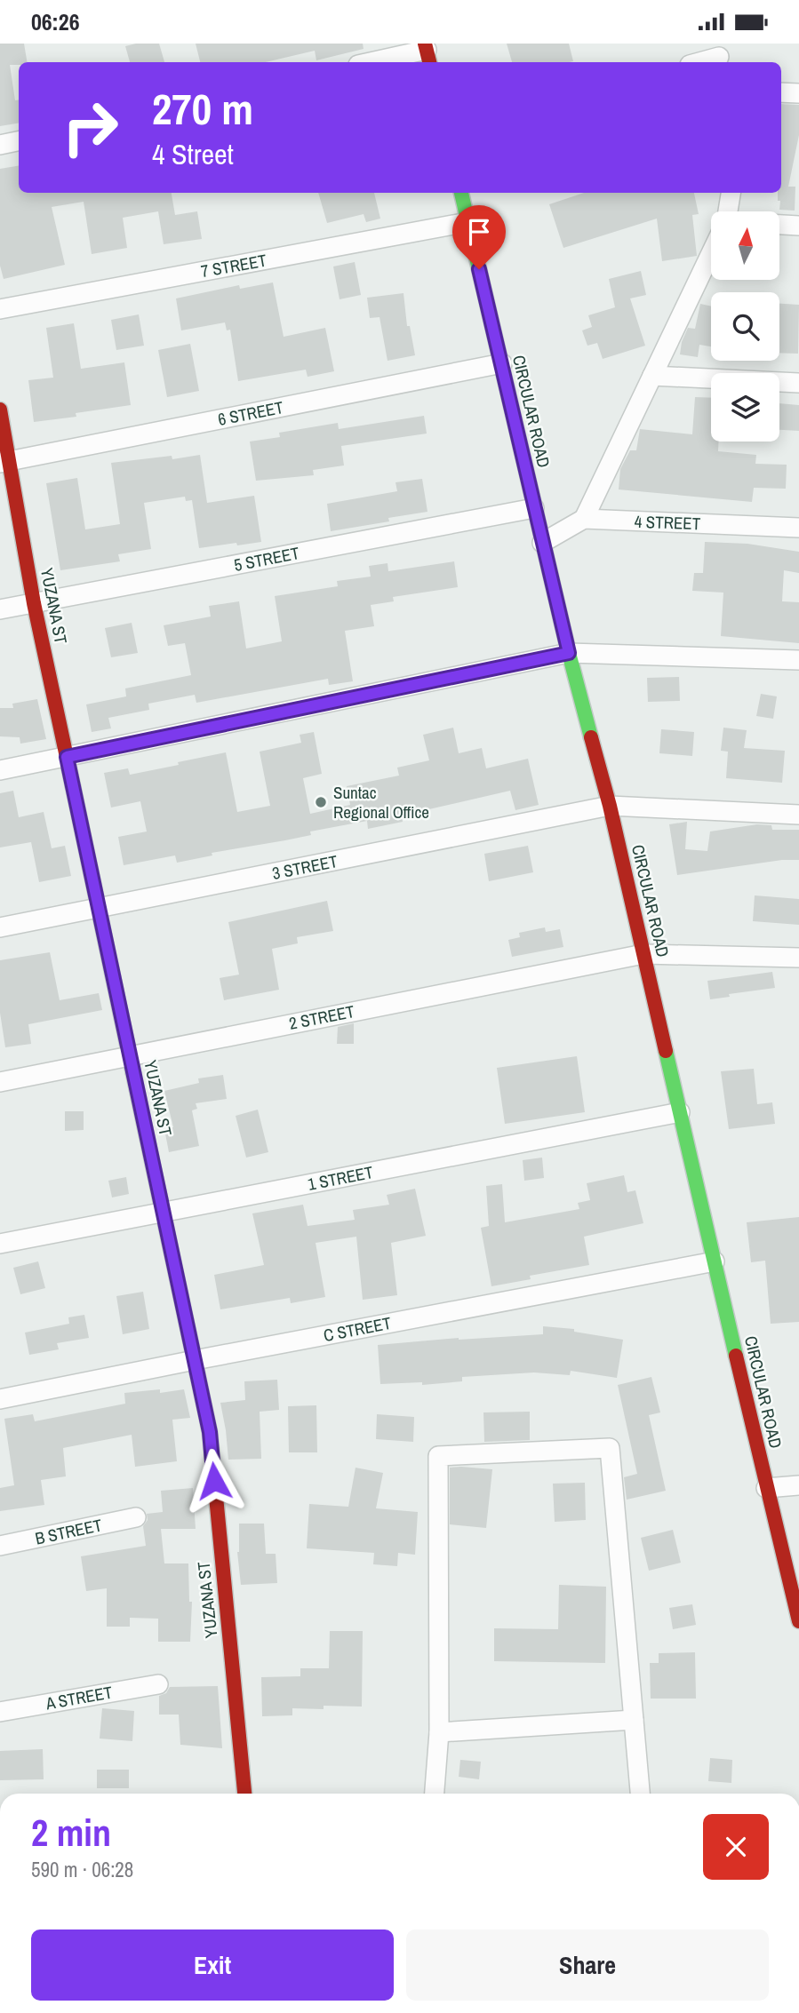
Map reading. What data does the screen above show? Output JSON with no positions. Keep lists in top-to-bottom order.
{
  "streets": {
    "main road": ["CIRCULAR ROAD", "YUZANA ST"],
    "street": [
      "7 STREET",
      "6 STREET",
      "4 STREET",
      "5 STREET",
      "3 STREET",
      "2 STREET",
      "1 STREET",
      "C STREET",
      "B STREET",
      "A STREET"
    ]
  },
  "crossings": [
    ["7 STREET", "CIRCULAR ROAD"],
    ["CIRCULAR ROAD", "6 STREET"],
    ["CIRCULAR ROAD", "5 STREET"],
    ["CIRCULAR ROAD", "3 STREET"],
    ["CIRCULAR ROAD", "2 STREET"],
    ["CIRCULAR ROAD", "1 STREET"],
    ["CIRCULAR ROAD", "C STREET"],
    ["6 STREET", "YUZANA ST"],
    ["5 STREET", "YUZANA ST"],
    ["YUZANA ST", "3 STREET"],
    ["YUZANA ST", "2 STREET"],
    ["YUZANA ST", "1 STREET"],
    ["YUZANA ST", "C STREET"]
  ],
  "places": ["Suntac Regional Office"],
  "north": "top",
  "page": {
    "status": "06:26",
    "turn": ["270 m", "4 Street"],
    "heading": ["2 min", "590 m · 06:28"],
    "buttons": ["Exit", "Share"]
  }
}
